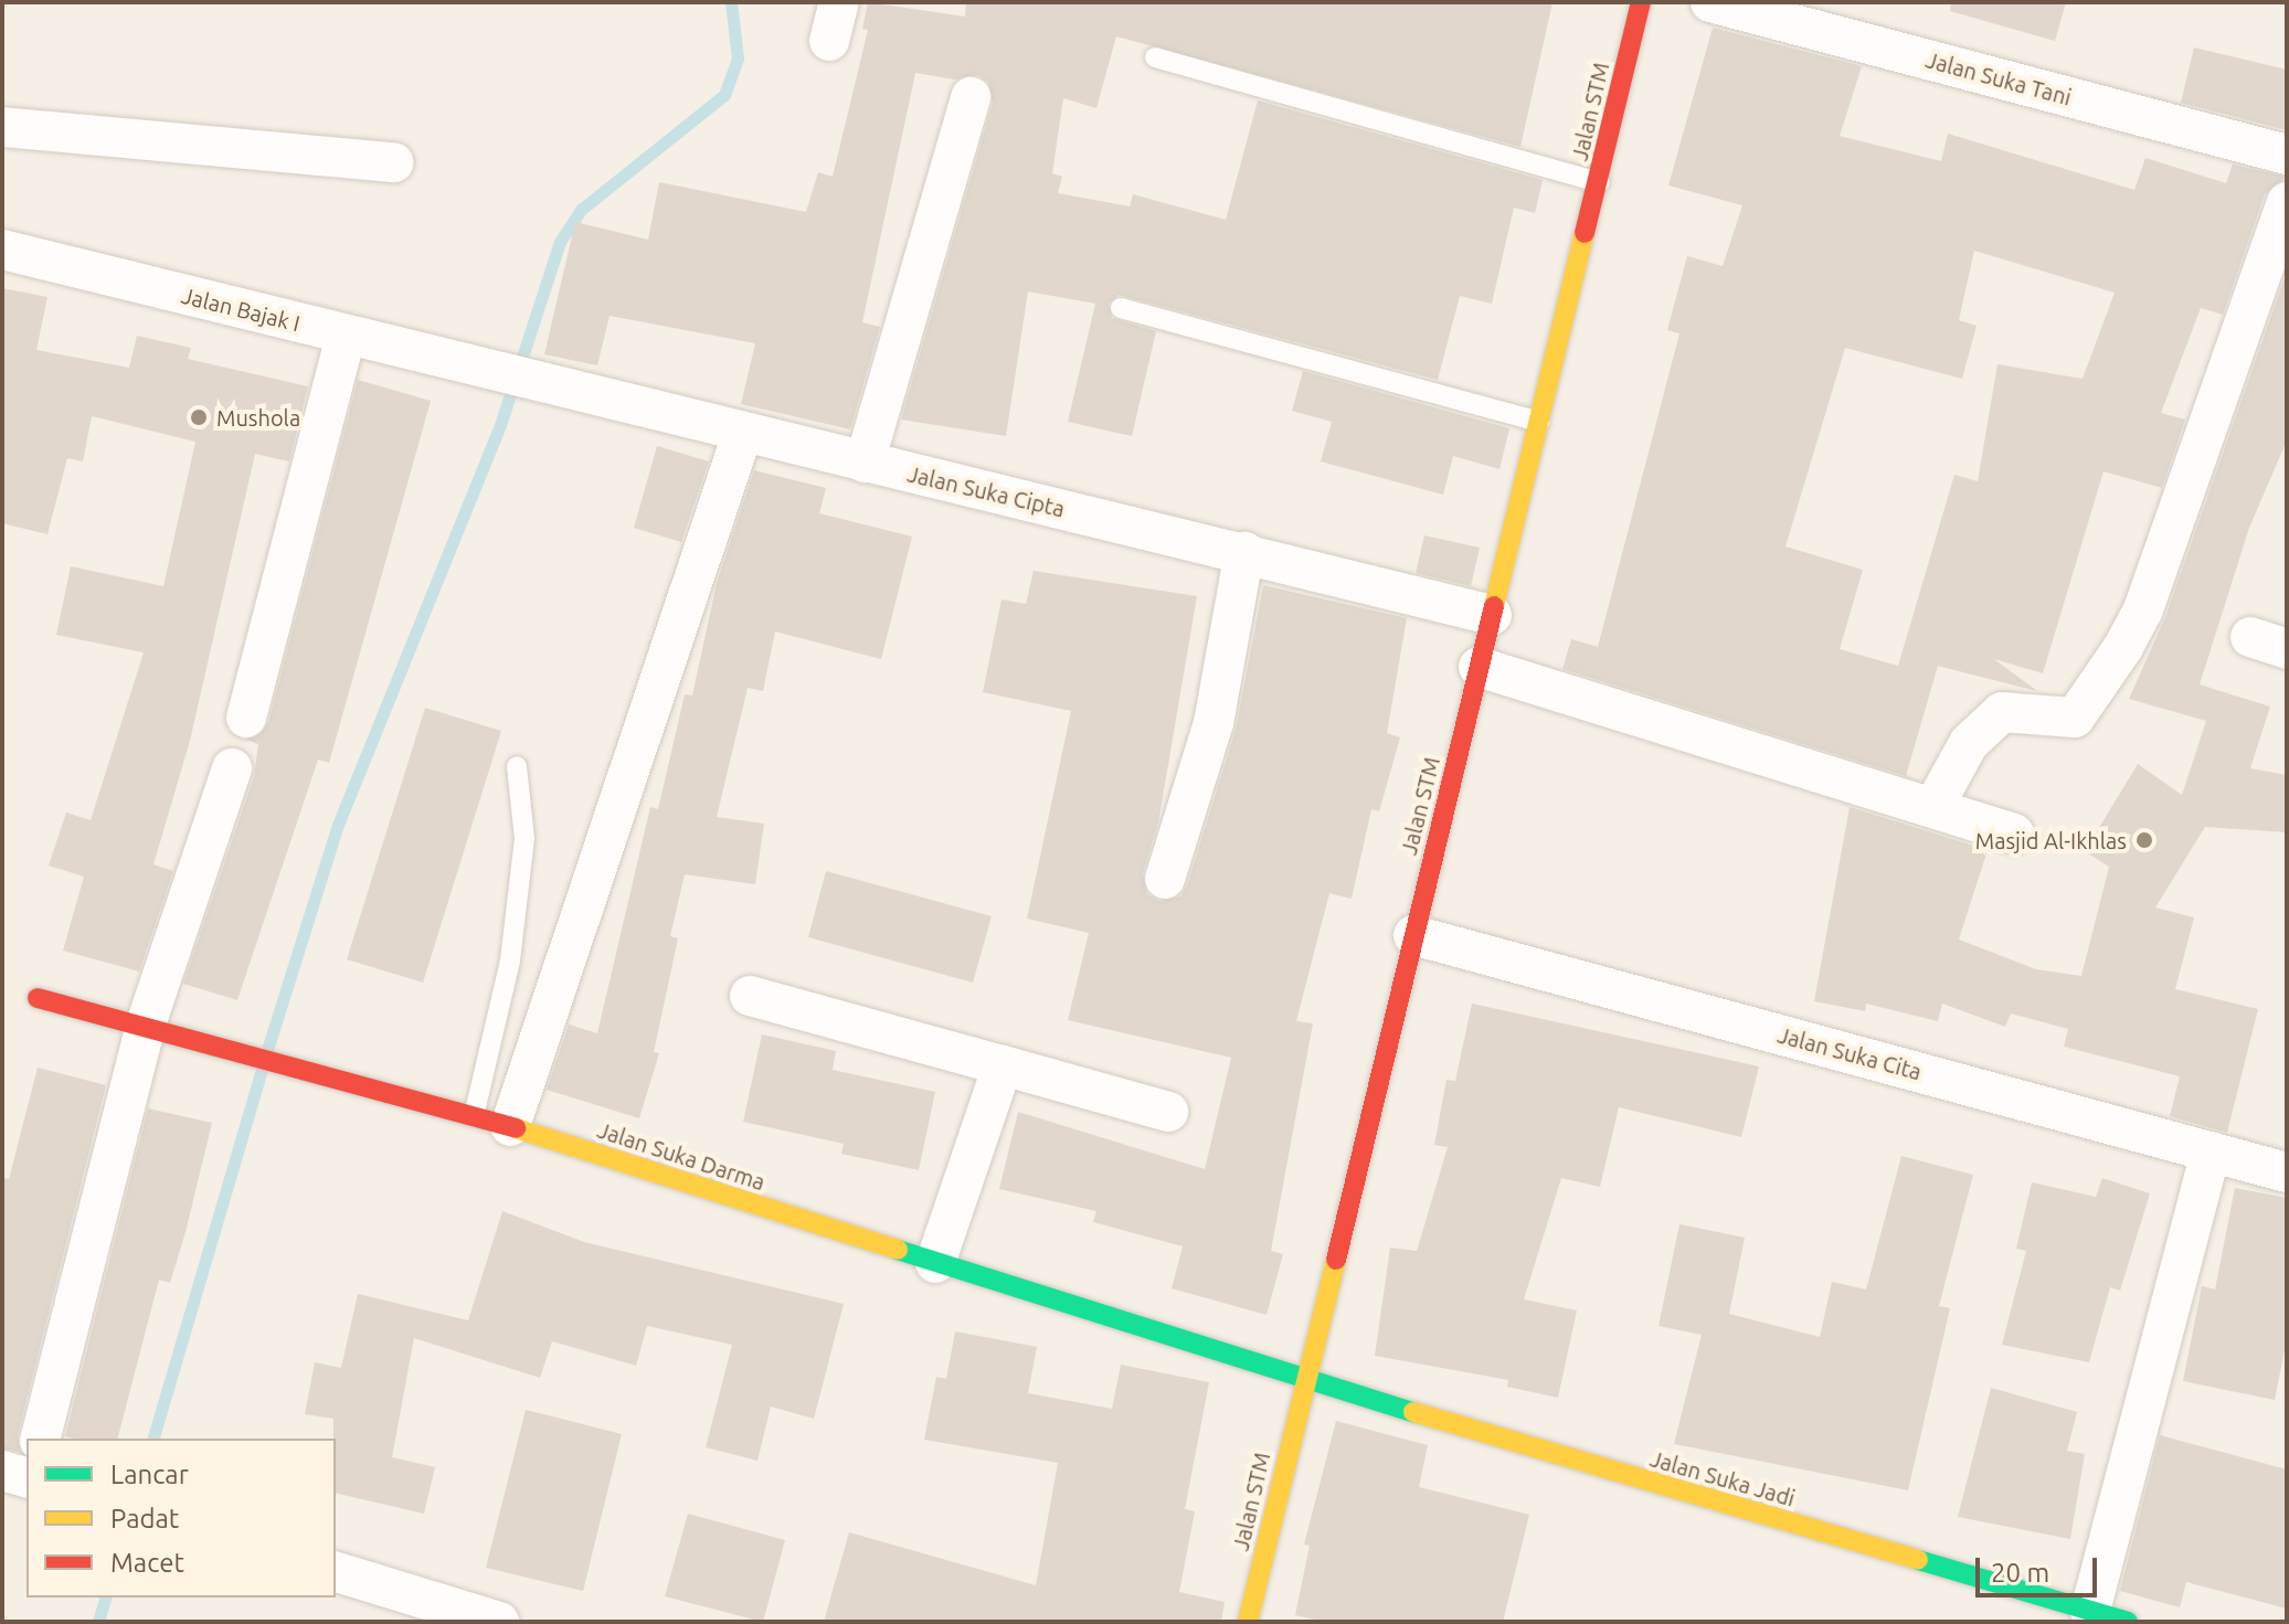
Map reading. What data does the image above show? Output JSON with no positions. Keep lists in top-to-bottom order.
{
  "streets": {
    "street": [
      "Jalan Suka Tani",
      "Jalan STM",
      "Jalan Bajak I",
      "Jalan Suka Cipta",
      "Jalan Suka Cita",
      "Jalan Suka Darma",
      "Jalan Suka Jadi"
    ]
  },
  "crossings": [
    ["Jalan STM", "Jalan Suka Cipta"],
    ["Jalan STM", "Jalan Suka Cita"],
    ["Jalan STM", "Jalan Suka Darma"],
    ["Jalan STM", "Jalan Suka Jadi"],
    ["Jalan Bajak I", "Jalan Suka Cipta"],
    ["Jalan Suka Darma", "Jalan Suka Jadi"]
  ],
  "places": ["Mushola", "Masjid Al-Ikhlas"],
  "legend": ["Lancar", "Padat", "Macet"],
  "scale_bar": "20 m"
}
